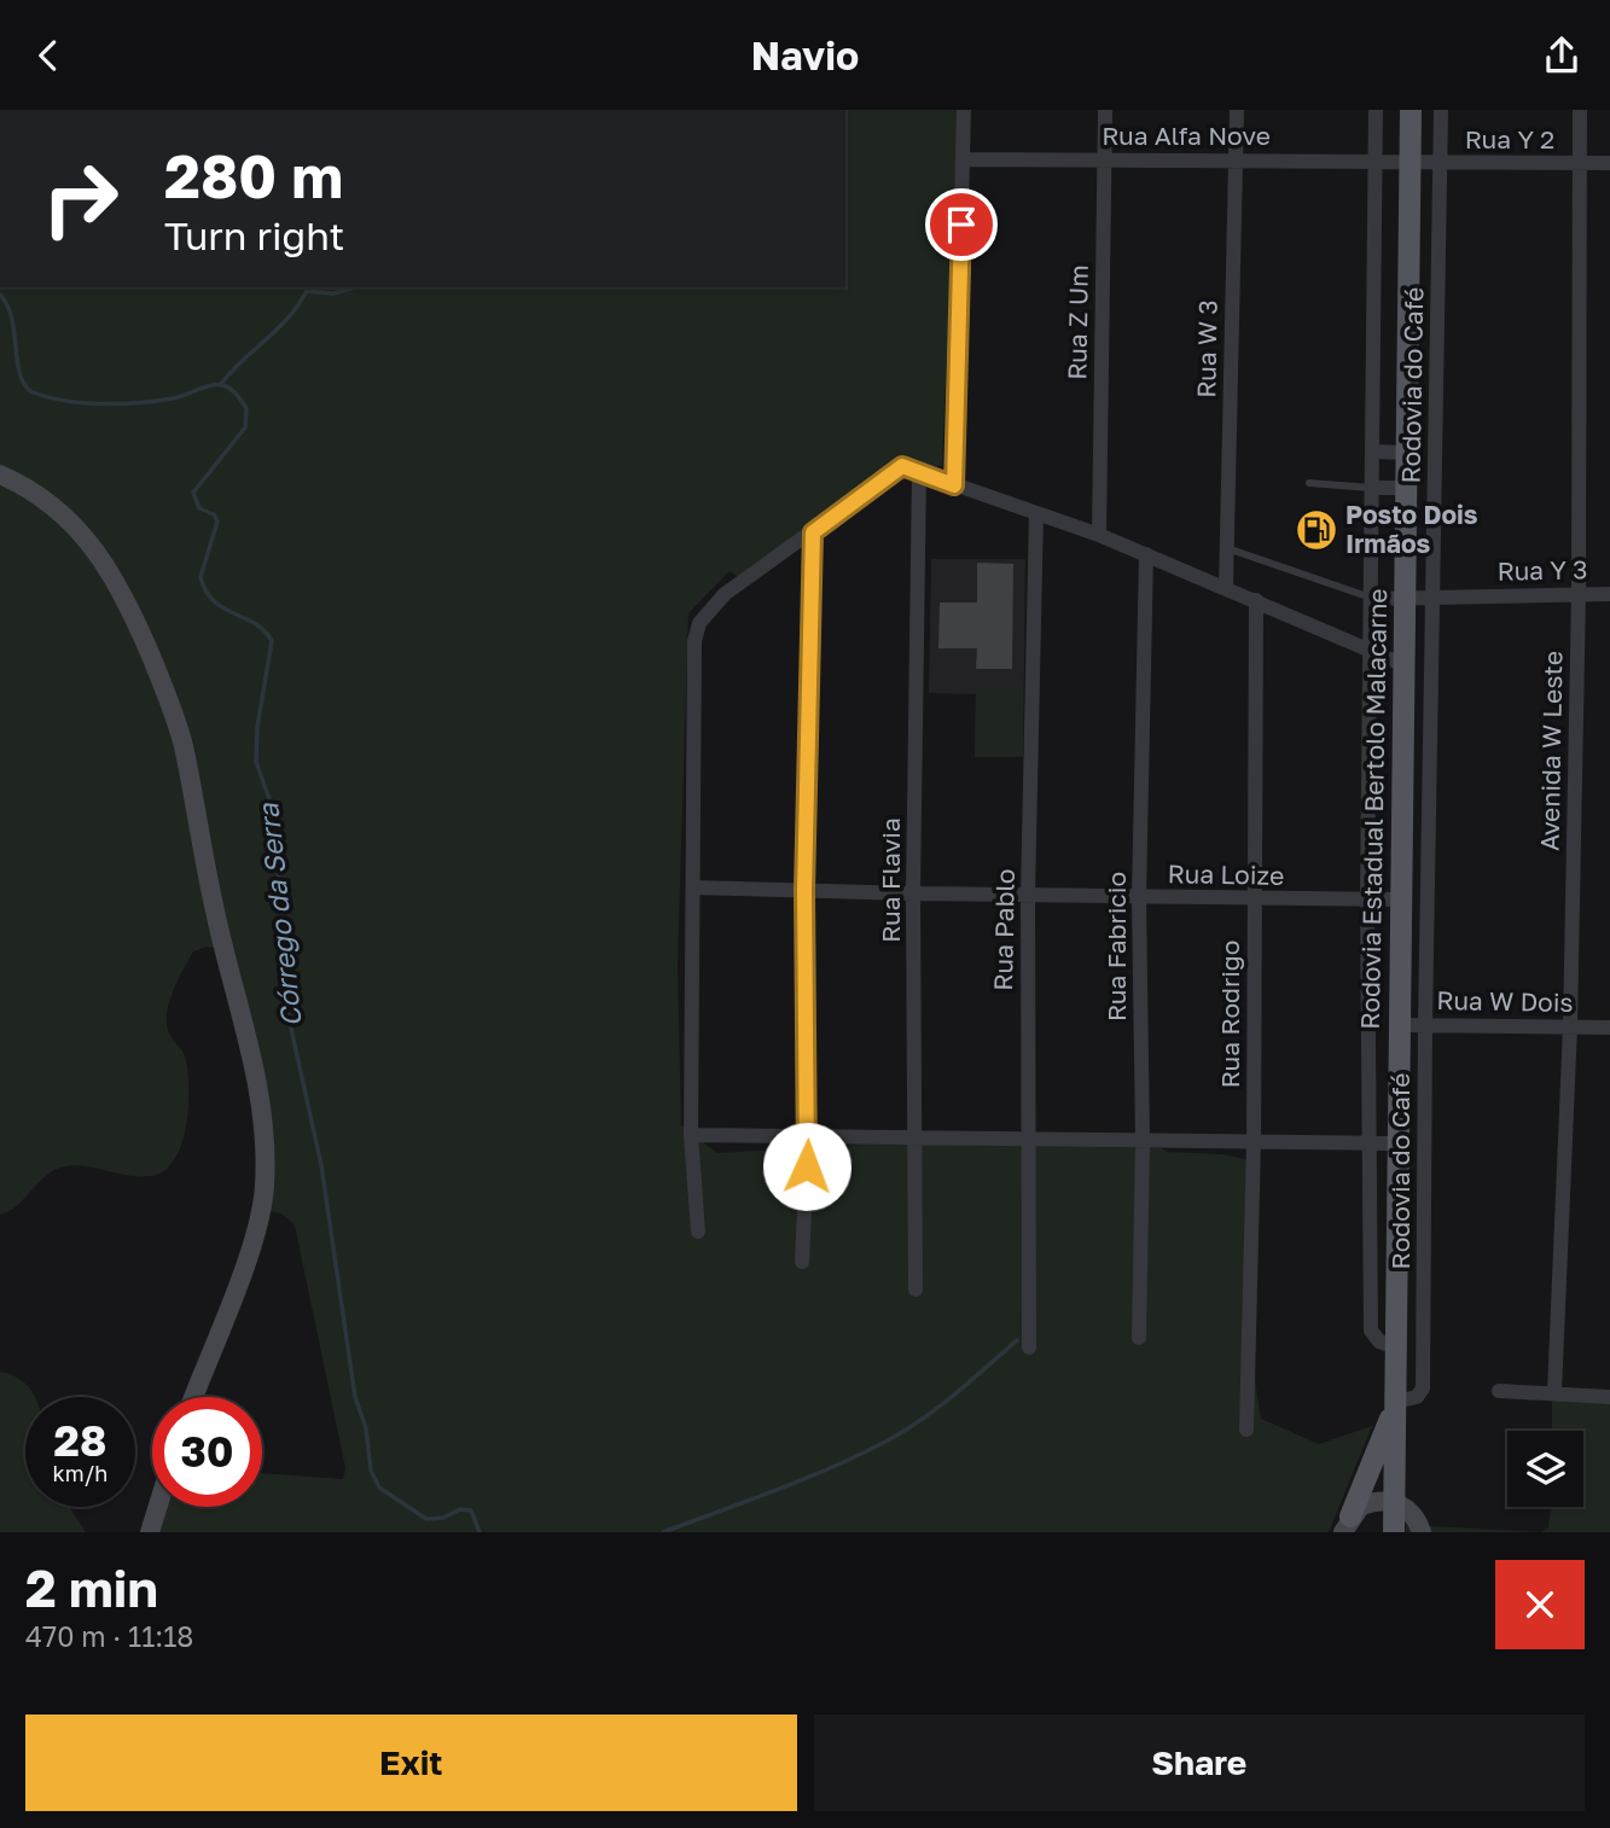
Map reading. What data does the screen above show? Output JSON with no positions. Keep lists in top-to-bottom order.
{
  "streets": {
    "main road": ["Rodovia Estadual Bertolo Malacarne"],
    "street": [
      "Rua Alfa Nove",
      "Rua Y 2",
      "Rua Z Um",
      "Rua W 3",
      "Rodovia do Café",
      "Rua Y 3",
      "Avenida W Leste",
      "Rua Loize",
      "Rua Flavia",
      "Rua Pablo",
      "Rua Fabricio",
      "Rua W Dois",
      "Rua Rodrigo"
    ]
  },
  "crossings": [
    ["Rua Alfa Nove", "Rua Y 2"],
    ["Rua Alfa Nove", "Rua Z Um"],
    ["Rua Alfa Nove", "Rua W 3"],
    ["Rua Alfa Nove", "Rodovia Estadual Bertolo Malacarne"],
    ["Rua Y 2", "Rodovia do Café"],
    ["Rua Y 2", "Avenida W Leste"],
    ["Rua Y 2", "Rodovia Estadual Bertolo Malacarne"],
    ["Rodovia do Café", "Rua Y 3"],
    ["Rodovia do Café", "Rodovia Estadual Bertolo Malacarne"],
    ["Rodovia do Café", "Rua W Dois"],
    ["Rua Y 3", "Avenida W Leste"],
    ["Rua Y 3", "Rodovia Estadual Bertolo Malacarne"],
    ["Avenida W Leste", "Rua W Dois"],
    ["Rodovia Estadual Bertolo Malacarne", "Rua Loize"],
    ["Rodovia Estadual Bertolo Malacarne", "Rua W Dois"],
    ["Rua Loize", "Rua Flavia"],
    ["Rua Loize", "Rua Pablo"],
    ["Rua Loize", "Rua Fabricio"],
    ["Rua Loize", "Rua Rodrigo"]
  ],
  "water": ["Córrego da Serra"],
  "places": {
    "fuel station": ["Posto Dois Irmãos"]
  },
  "page": {
    "header": "Navio",
    "turn": ["280 m", "Turn right"],
    "speed": "28 km/h",
    "limit": "30",
    "heading": ["2 min", "470 m · 11:18"],
    "buttons": ["Exit", "Share"]
  }
}
